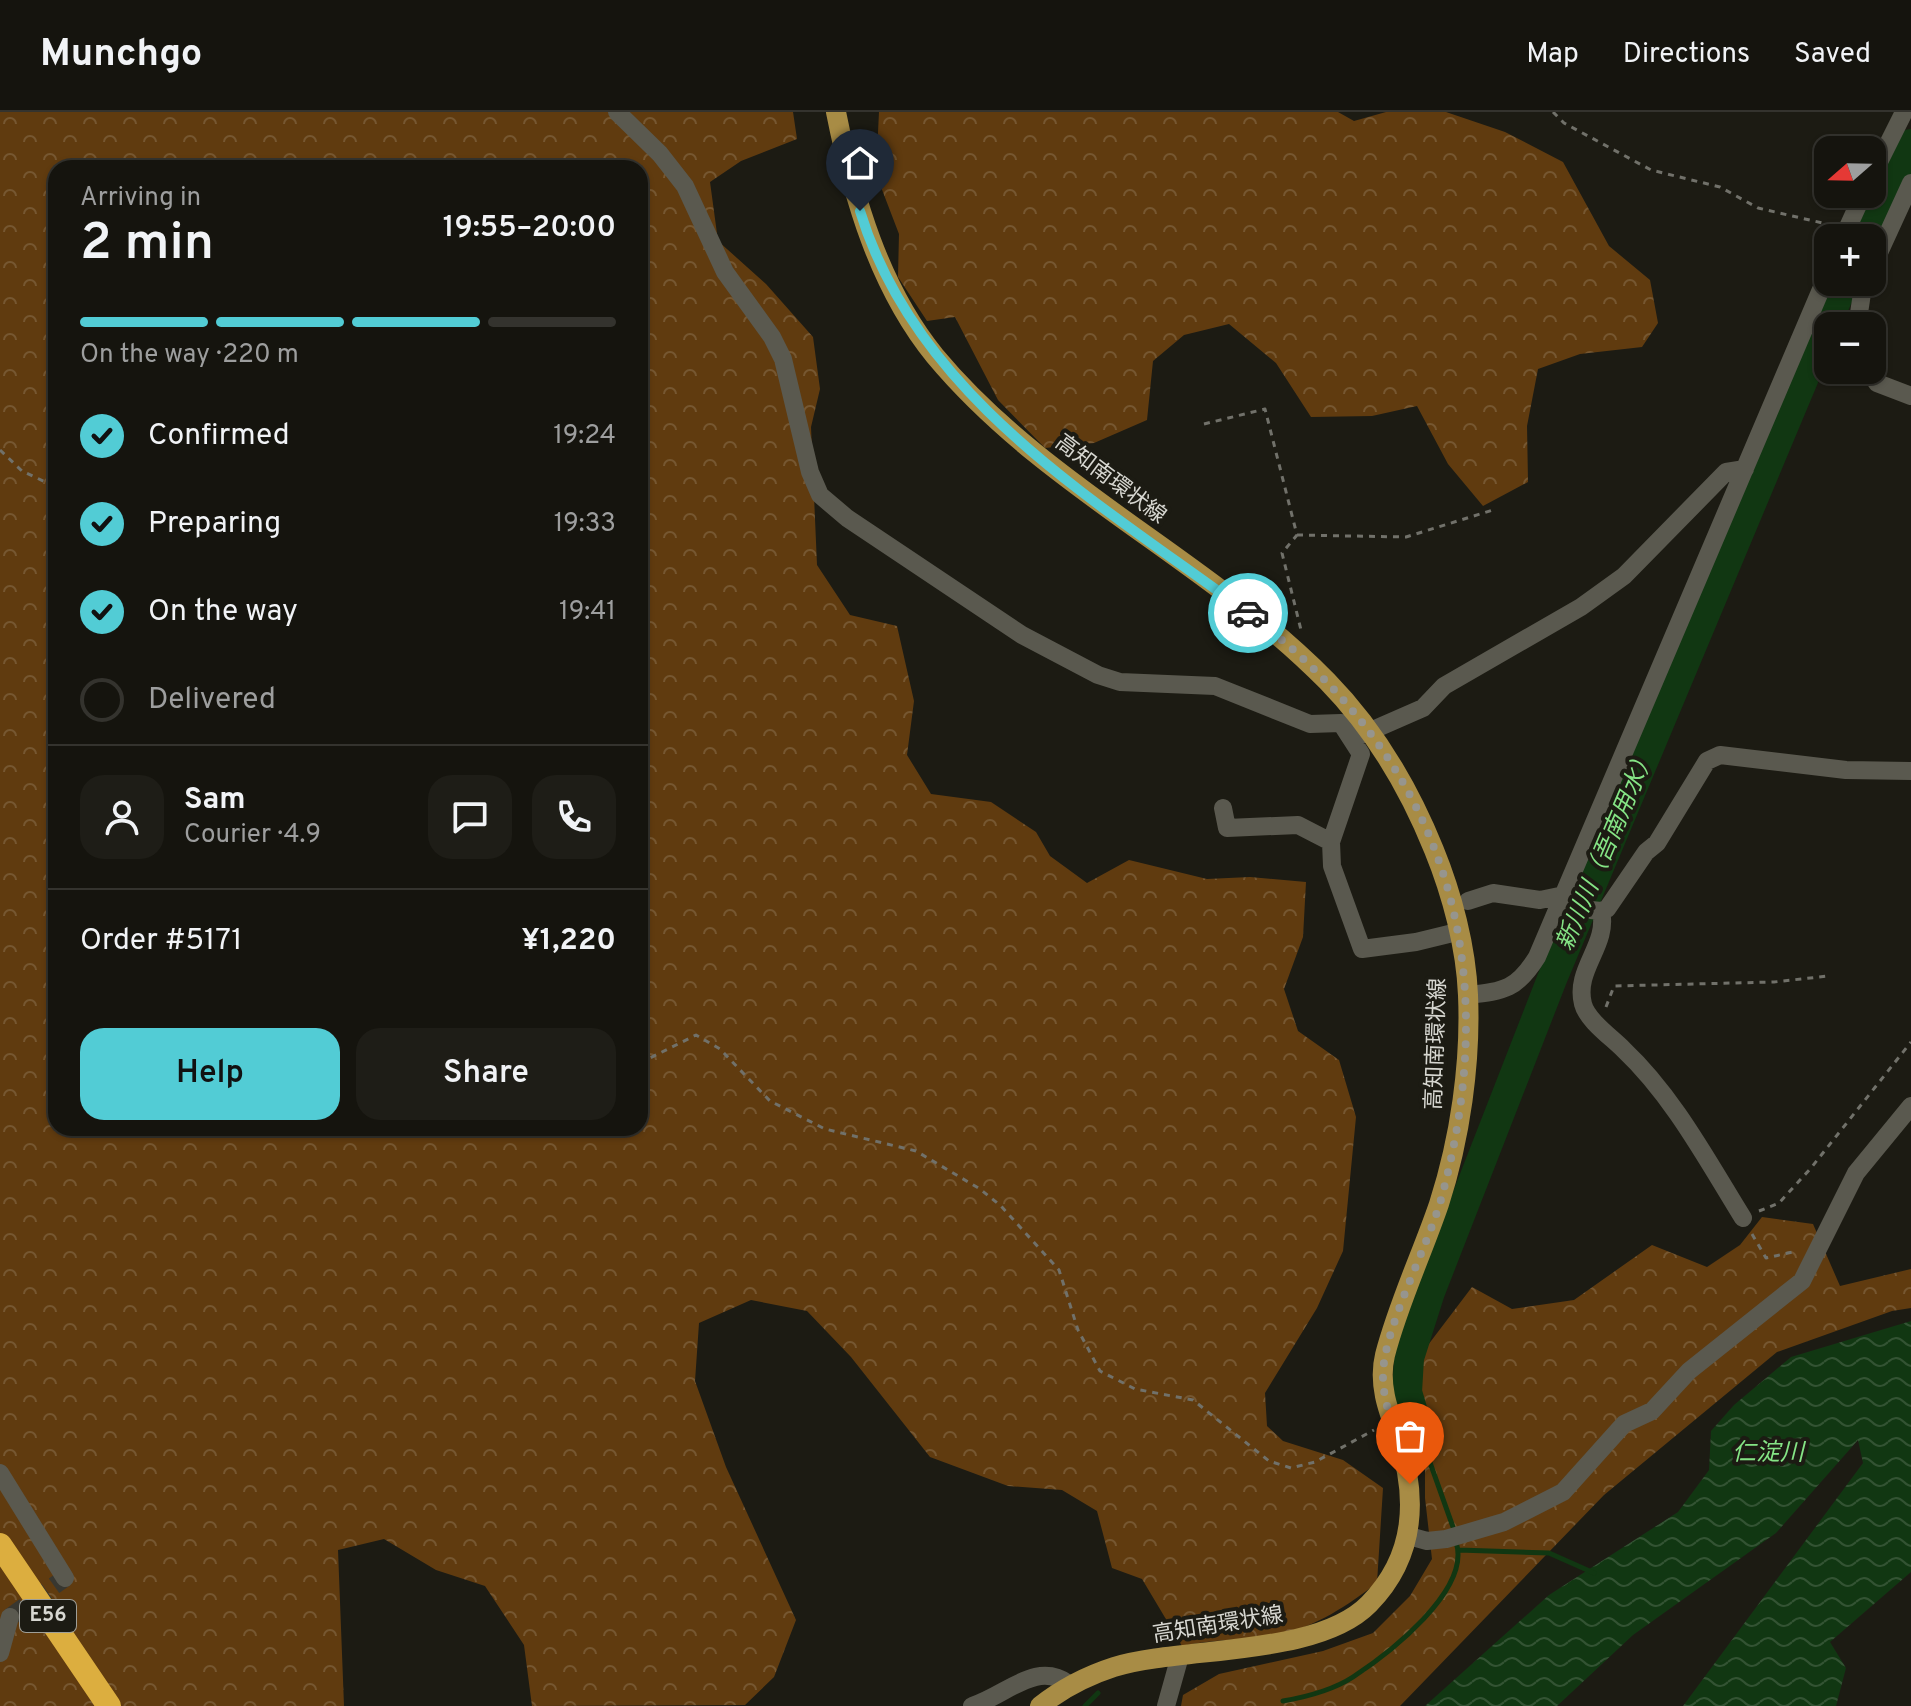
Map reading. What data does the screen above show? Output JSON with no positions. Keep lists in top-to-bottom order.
{
  "streets": {
    "highway": ["E56"],
    "main road": ["高知南環状線"]
  },
  "water": ["新川川（吾南用水）", "仁淀川"],
  "north": "left",
  "page": {
    "header": "Munchgo",
    "nav": ["Map", "Directions", "Saved"],
    "map_buttons": ["+", "−"],
    "heading": ["2 min", "Arriving in", "19:55–20:00"],
    "panel": [
      "Sam",
      "Courier · 4.9",
      "Order #5171",
      "¥1,220"
    ],
    "bar": "On the way · 220 m",
    "list": [
      ["Confirmed", "19:24"],
      ["Preparing", "19:33"],
      ["On the way", "19:41"],
      "Delivered"
    ],
    "buttons": ["Help", "Share"]
  }
}
